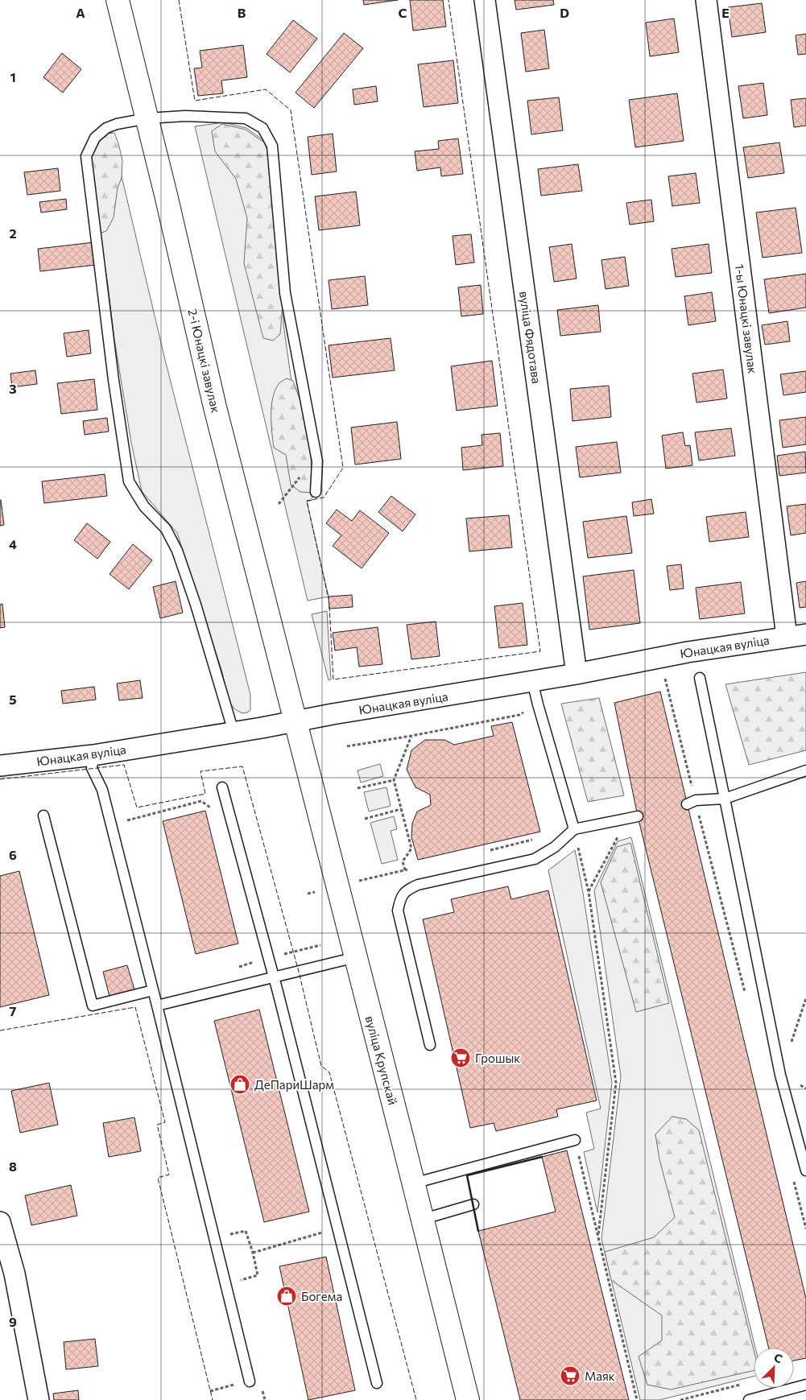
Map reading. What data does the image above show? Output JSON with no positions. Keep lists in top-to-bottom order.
{
  "streets": {
    "street": [
      "1-ы Юнацкі завулак",
      "вуліца Фядотава",
      "2-і Юнацкі завулак",
      "Юнацкая вуліца",
      "вуліца Крупскай"
    ]
  },
  "crossings": [
    ["1-ы Юнацкі завулак", "Юнацкая вуліца"],
    ["вуліца Фядотава", "Юнацкая вуліца"],
    ["2-і Юнацкі завулак", "Юнацкая вуліца"],
    ["2-і Юнацкі завулак", "вуліца Крупскай"],
    ["Юнацкая вуліца", "вуліца Крупскай"]
  ],
  "places": {
    "supermarket": ["Грошык", "Маяк"],
    "shop": ["ДеПариШарм", "Богема"]
  },
  "north": "top right",
  "grid": {
    "columns": [
      "A",
      "B",
      "C",
      "D",
      "E"
    ],
    "rows": [
      "1",
      "2",
      "3",
      "4",
      "5",
      "6",
      "7",
      "8",
      "9"
    ]
  }
}
